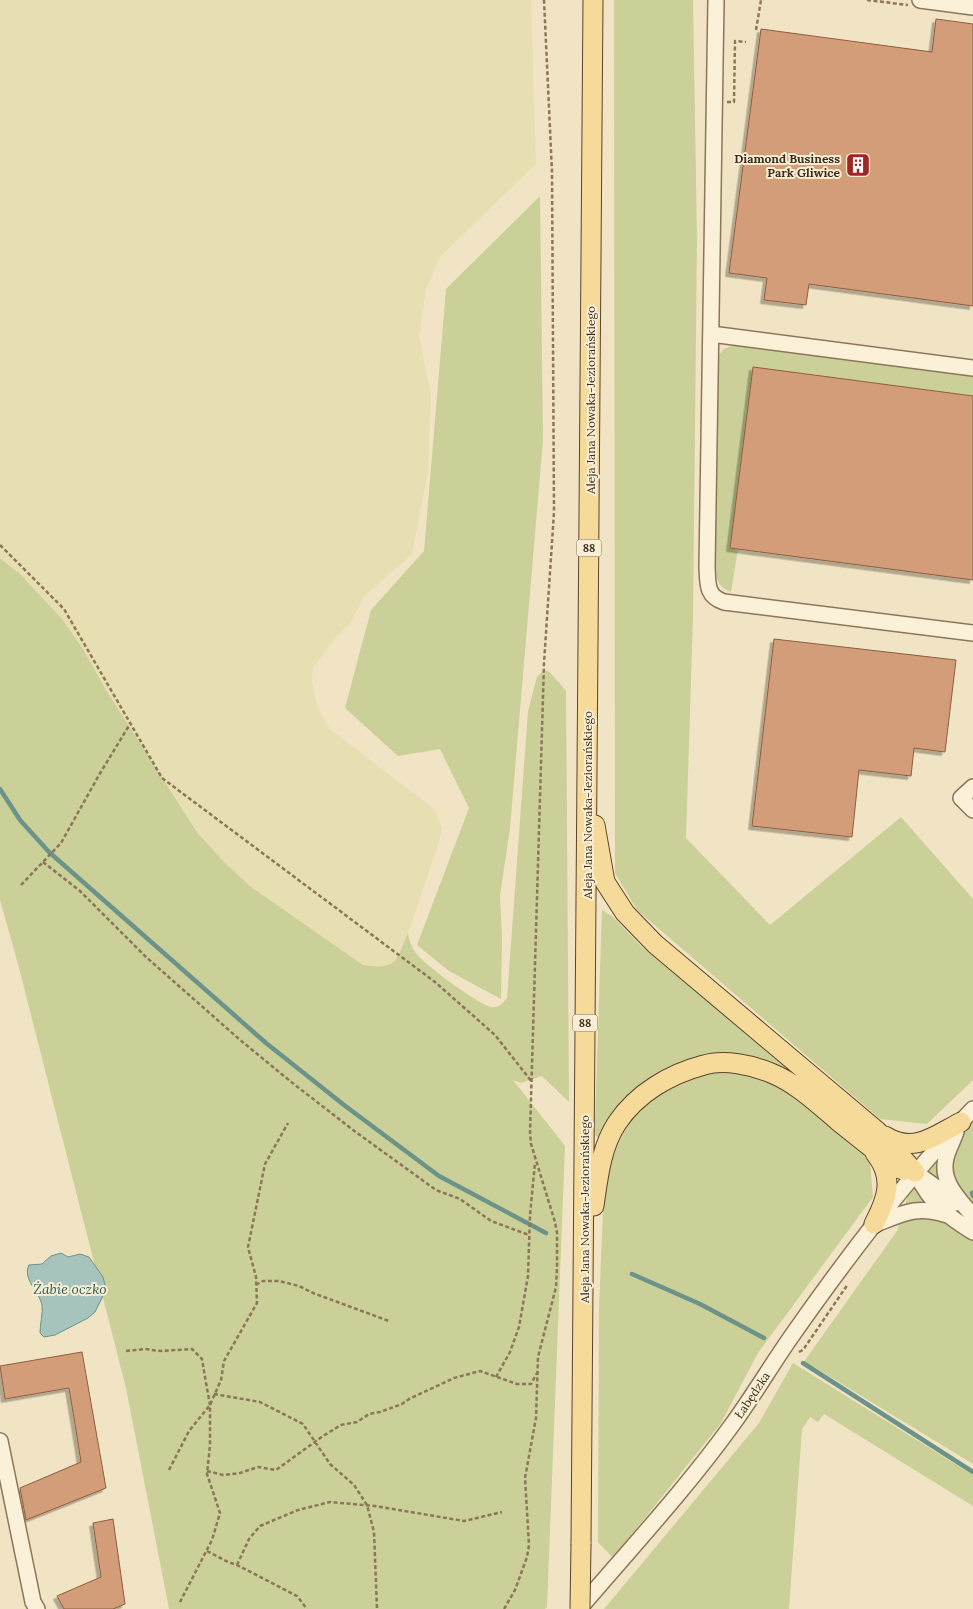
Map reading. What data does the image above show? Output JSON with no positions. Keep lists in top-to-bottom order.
{
  "streets": {
    "main road": ["Aleja Jana Nowaka-Jeziorańskiego", "88"],
    "street": ["Łabędzka"]
  },
  "crossings": [
    ["Aleja Jana Nowaka-Jeziorańskiego", "Łabędzka"]
  ],
  "water": ["Żabie oczko"],
  "places": {
    "building": ["Diamond Business Park Gliwice"]
  }
}
